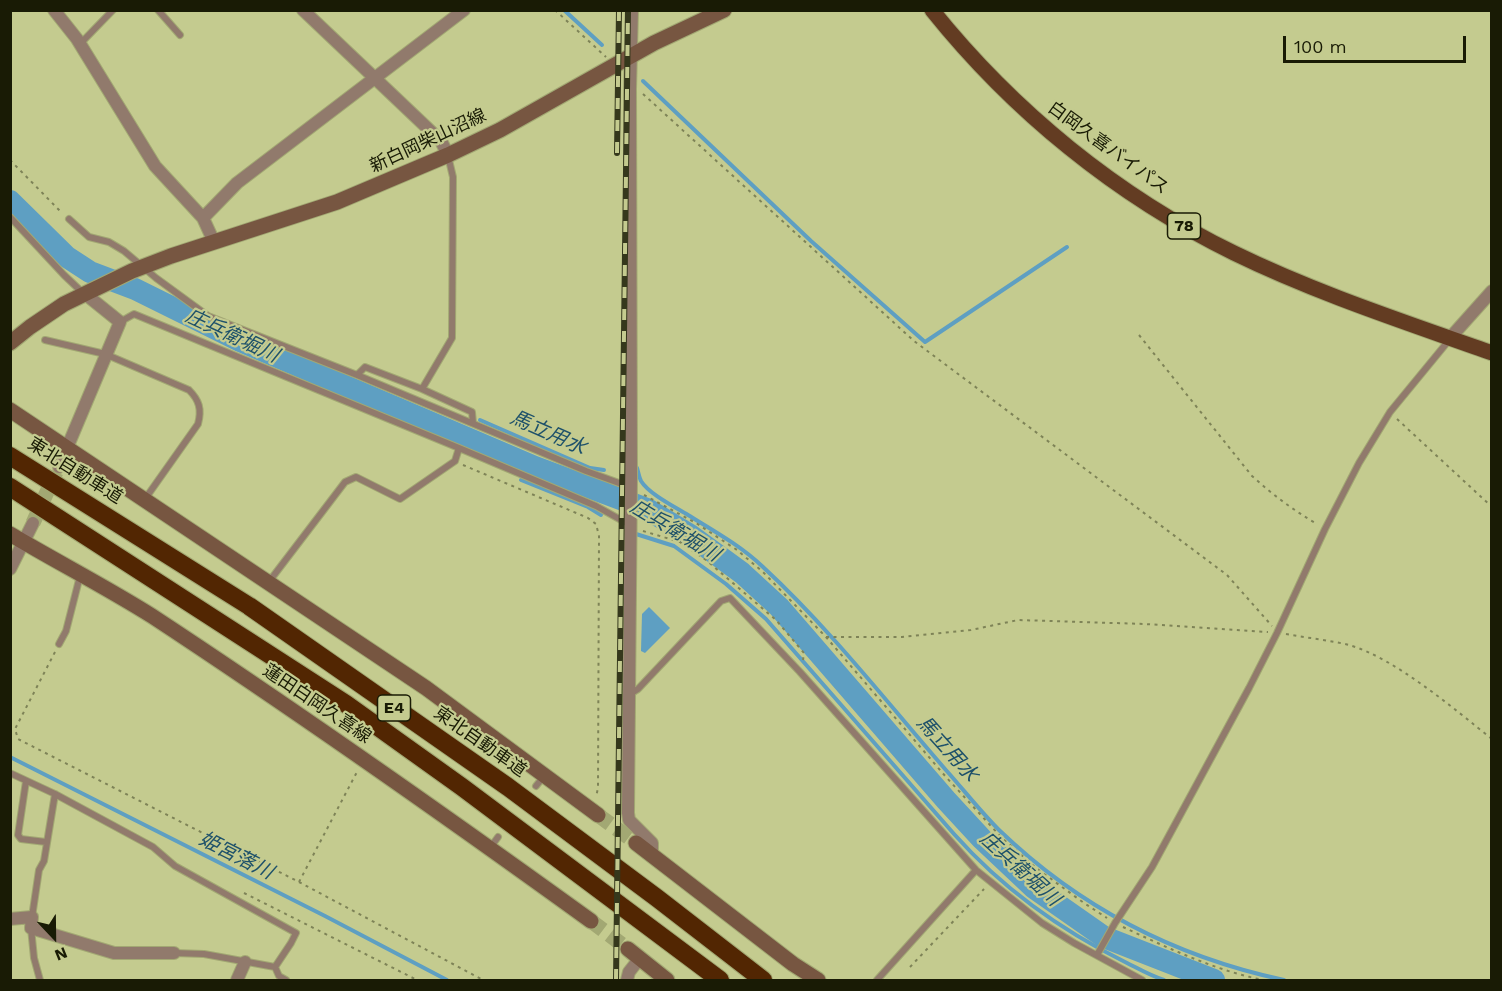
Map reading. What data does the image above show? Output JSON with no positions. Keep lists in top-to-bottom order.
{
  "streets": {
    "highway": ["東北自動車道", "E4"],
    "main road": ["白岡久喜バイパス", "78"],
    "street": ["新白岡柴山沼線", "蓮田白岡久喜線"]
  },
  "water": ["庄兵衛堀川", "馬立用水", "姫宮落川"],
  "scale_bar": "100 m",
  "north": "bottom"
}
